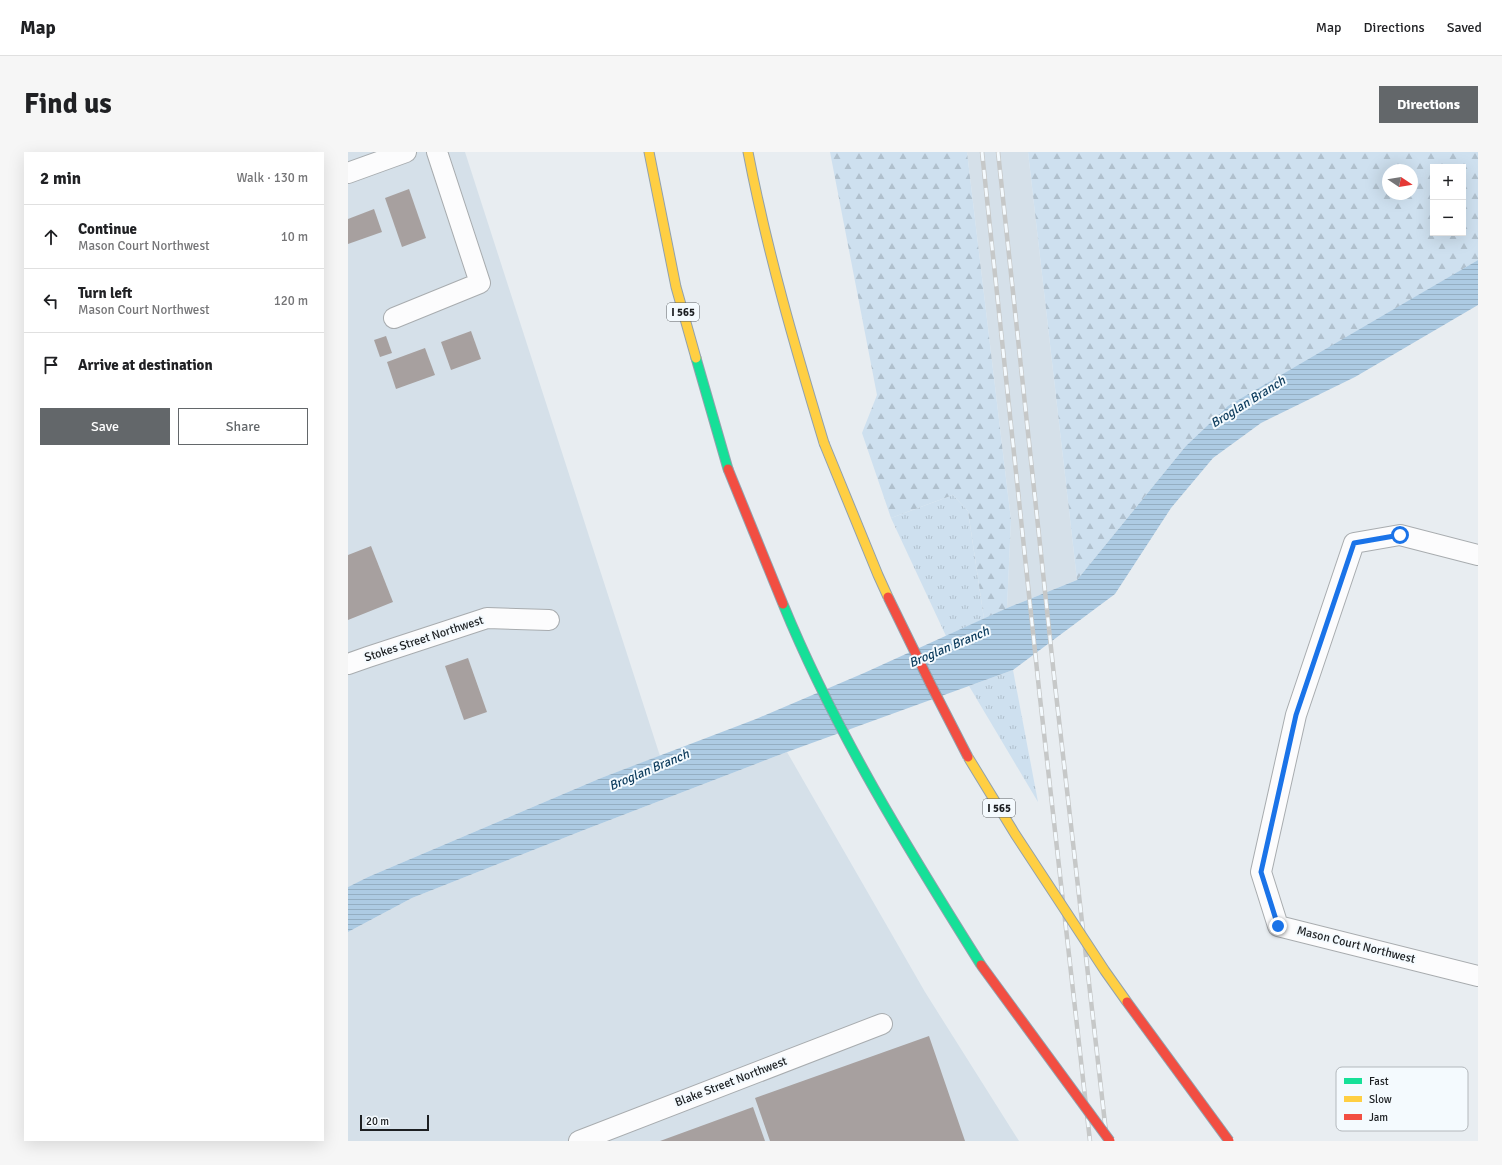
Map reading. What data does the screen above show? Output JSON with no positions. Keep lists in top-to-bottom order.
{
  "streets": {
    "highway": ["I 565"],
    "street": ["Stokes Street Northwest", "Mason Court Northwest", "Blake Street Northwest"]
  },
  "water": ["Broglan Branch"],
  "legend": ["Fast", "Slow", "Jam"],
  "scale_bar": "20 m",
  "north": "right",
  "page": {
    "header": "Map",
    "nav": ["Map", "Directions", "Saved"],
    "buttons": [
      "Directions",
      ["Save", "Share"]
    ],
    "title": "Find us",
    "heading": ["2 min", "Walk · 130 m"],
    "map_buttons": ["+", "−"],
    "list": [
      ["Continue", "Mason Court Northwest", "10 m"],
      ["Turn left", "Mason Court Northwest", "120 m"],
      "Arrive at destination"
    ],
    "scale": "20 m"
  }
}
